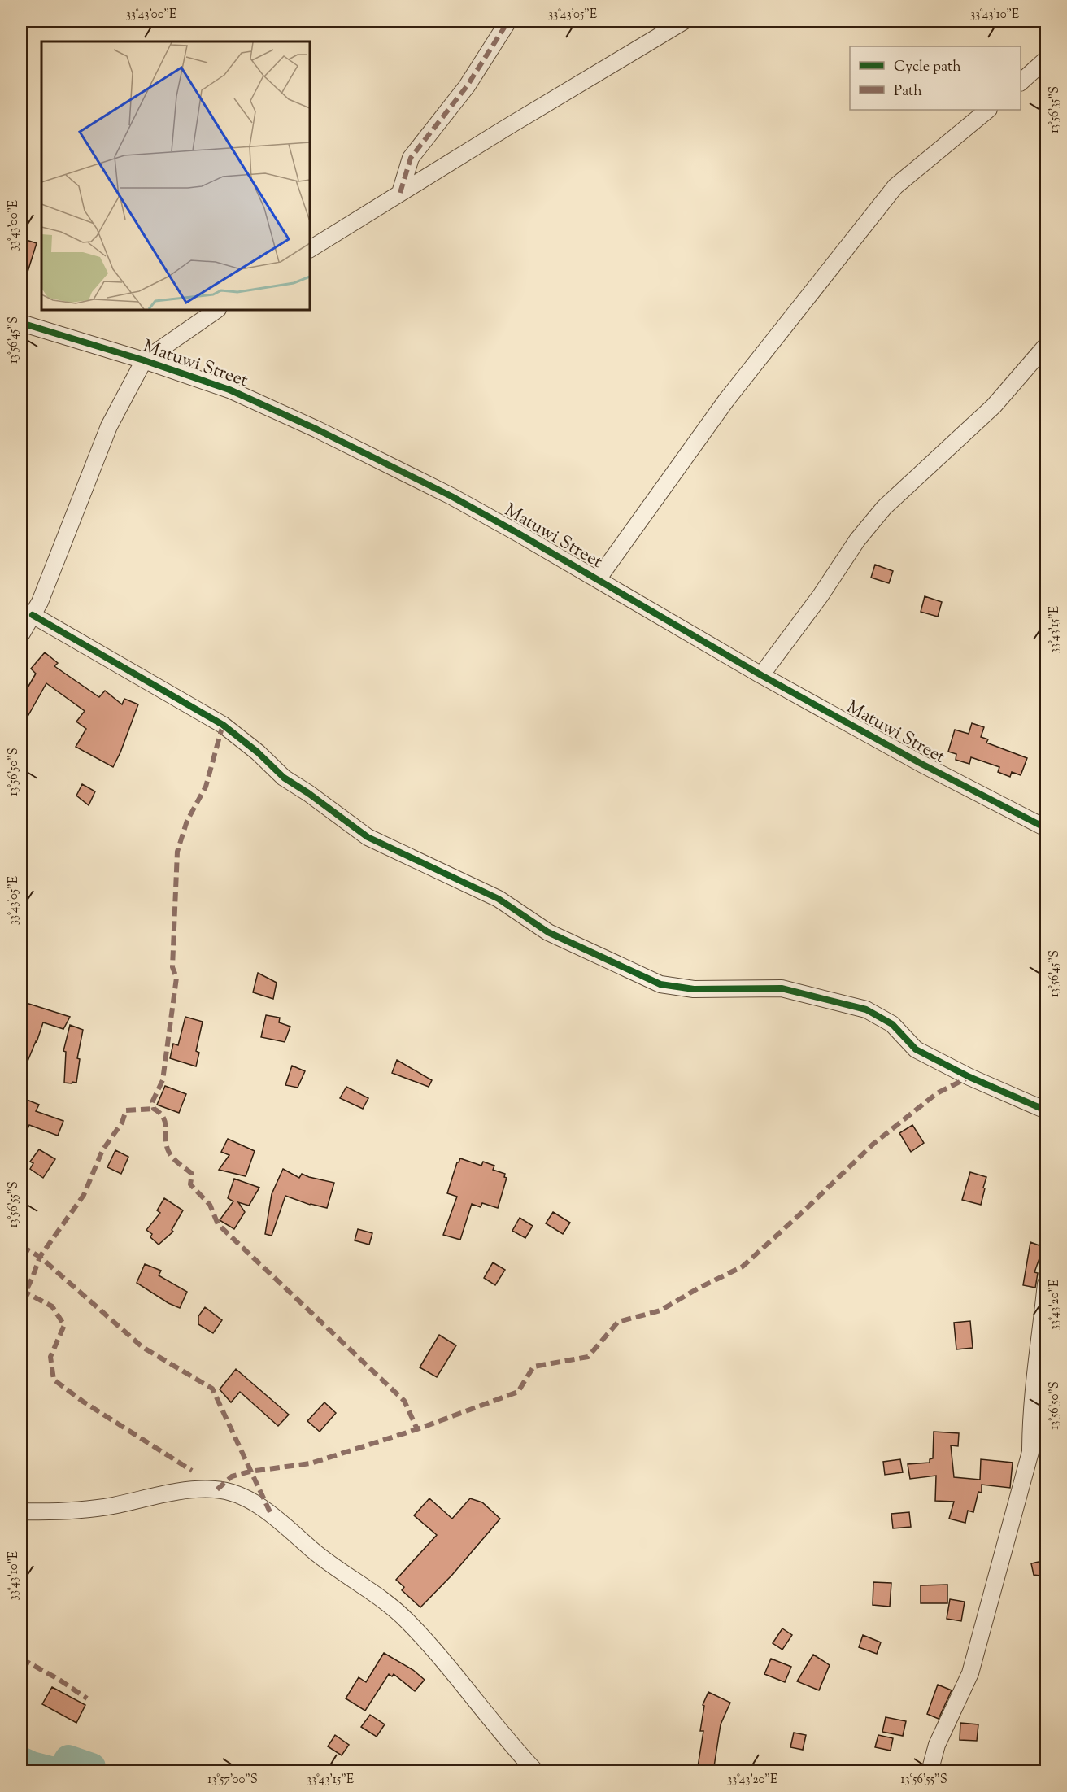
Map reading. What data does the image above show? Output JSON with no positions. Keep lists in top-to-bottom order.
{
  "streets": {
    "street": ["Matuwi Street"]
  },
  "legend": ["Cycle path", "Path"],
  "coordinates": [
    "33°43'00\"E",
    "33°43'05\"E",
    "33°43'10\"E",
    "13°56'35\"S",
    "13°56'45\"S",
    "33°43'15\"E",
    "13°56'50\"S",
    "13°56'55\"S",
    "33°43'20\"E",
    "13°57'00\"S"
  ]
}
